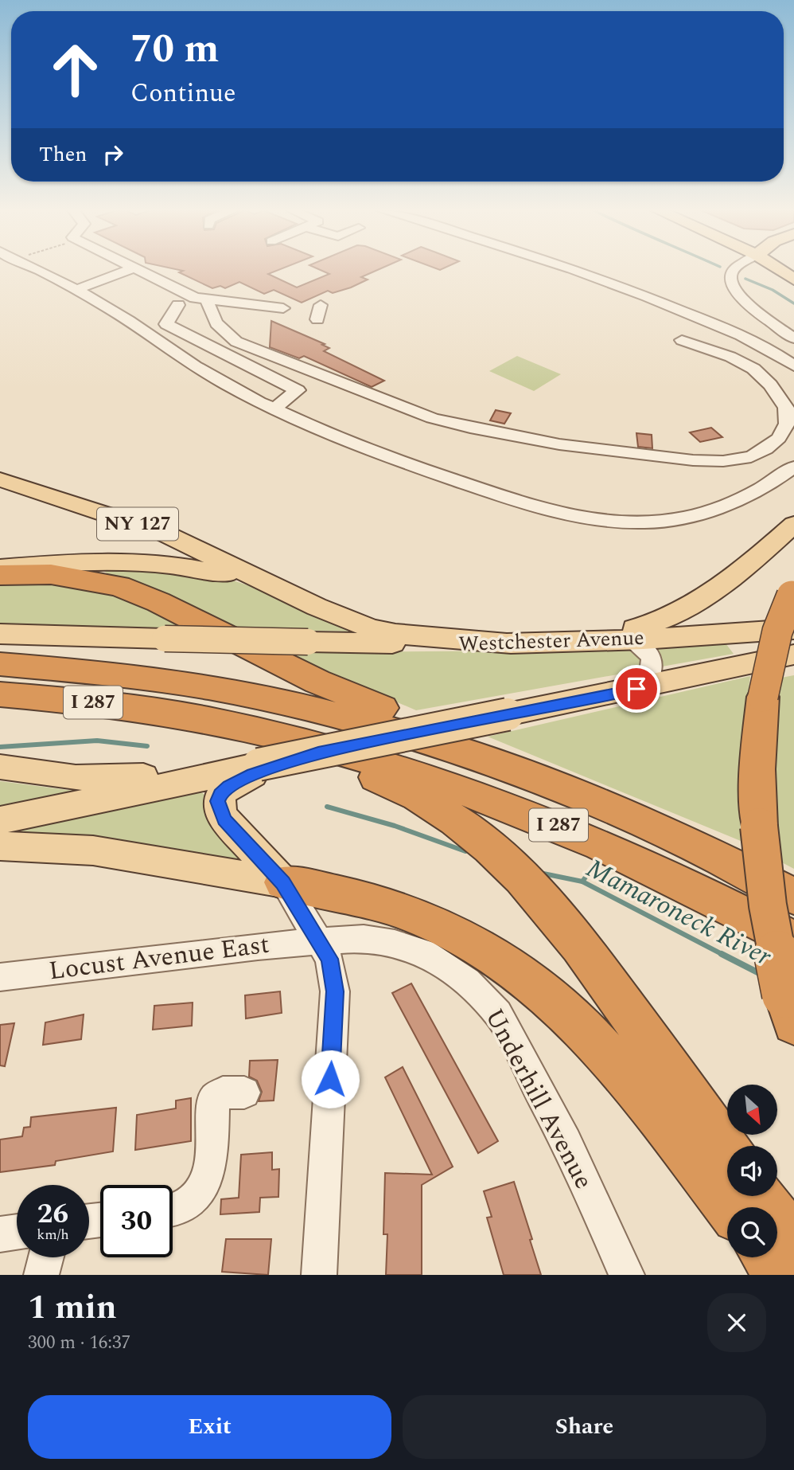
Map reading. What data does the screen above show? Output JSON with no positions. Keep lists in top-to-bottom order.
{
  "streets": {
    "highway": ["I 287"],
    "main road": ["NY 127", "Westchester Avenue"],
    "street": ["Locust Avenue East", "Underhill Avenue"]
  },
  "crossings": [
    ["NY 127", "Westchester Avenue"],
    ["Locust Avenue East", "Underhill Avenue"]
  ],
  "water": ["Mamaroneck River"],
  "north": "bottom right",
  "page": {
    "turn": ["70 m", "Continue"],
    "then": "Then",
    "speed": "26 km/h",
    "limit": "30",
    "heading": ["1 min", "300 m · 16:37"],
    "buttons": ["Exit", "Share"]
  }
}
